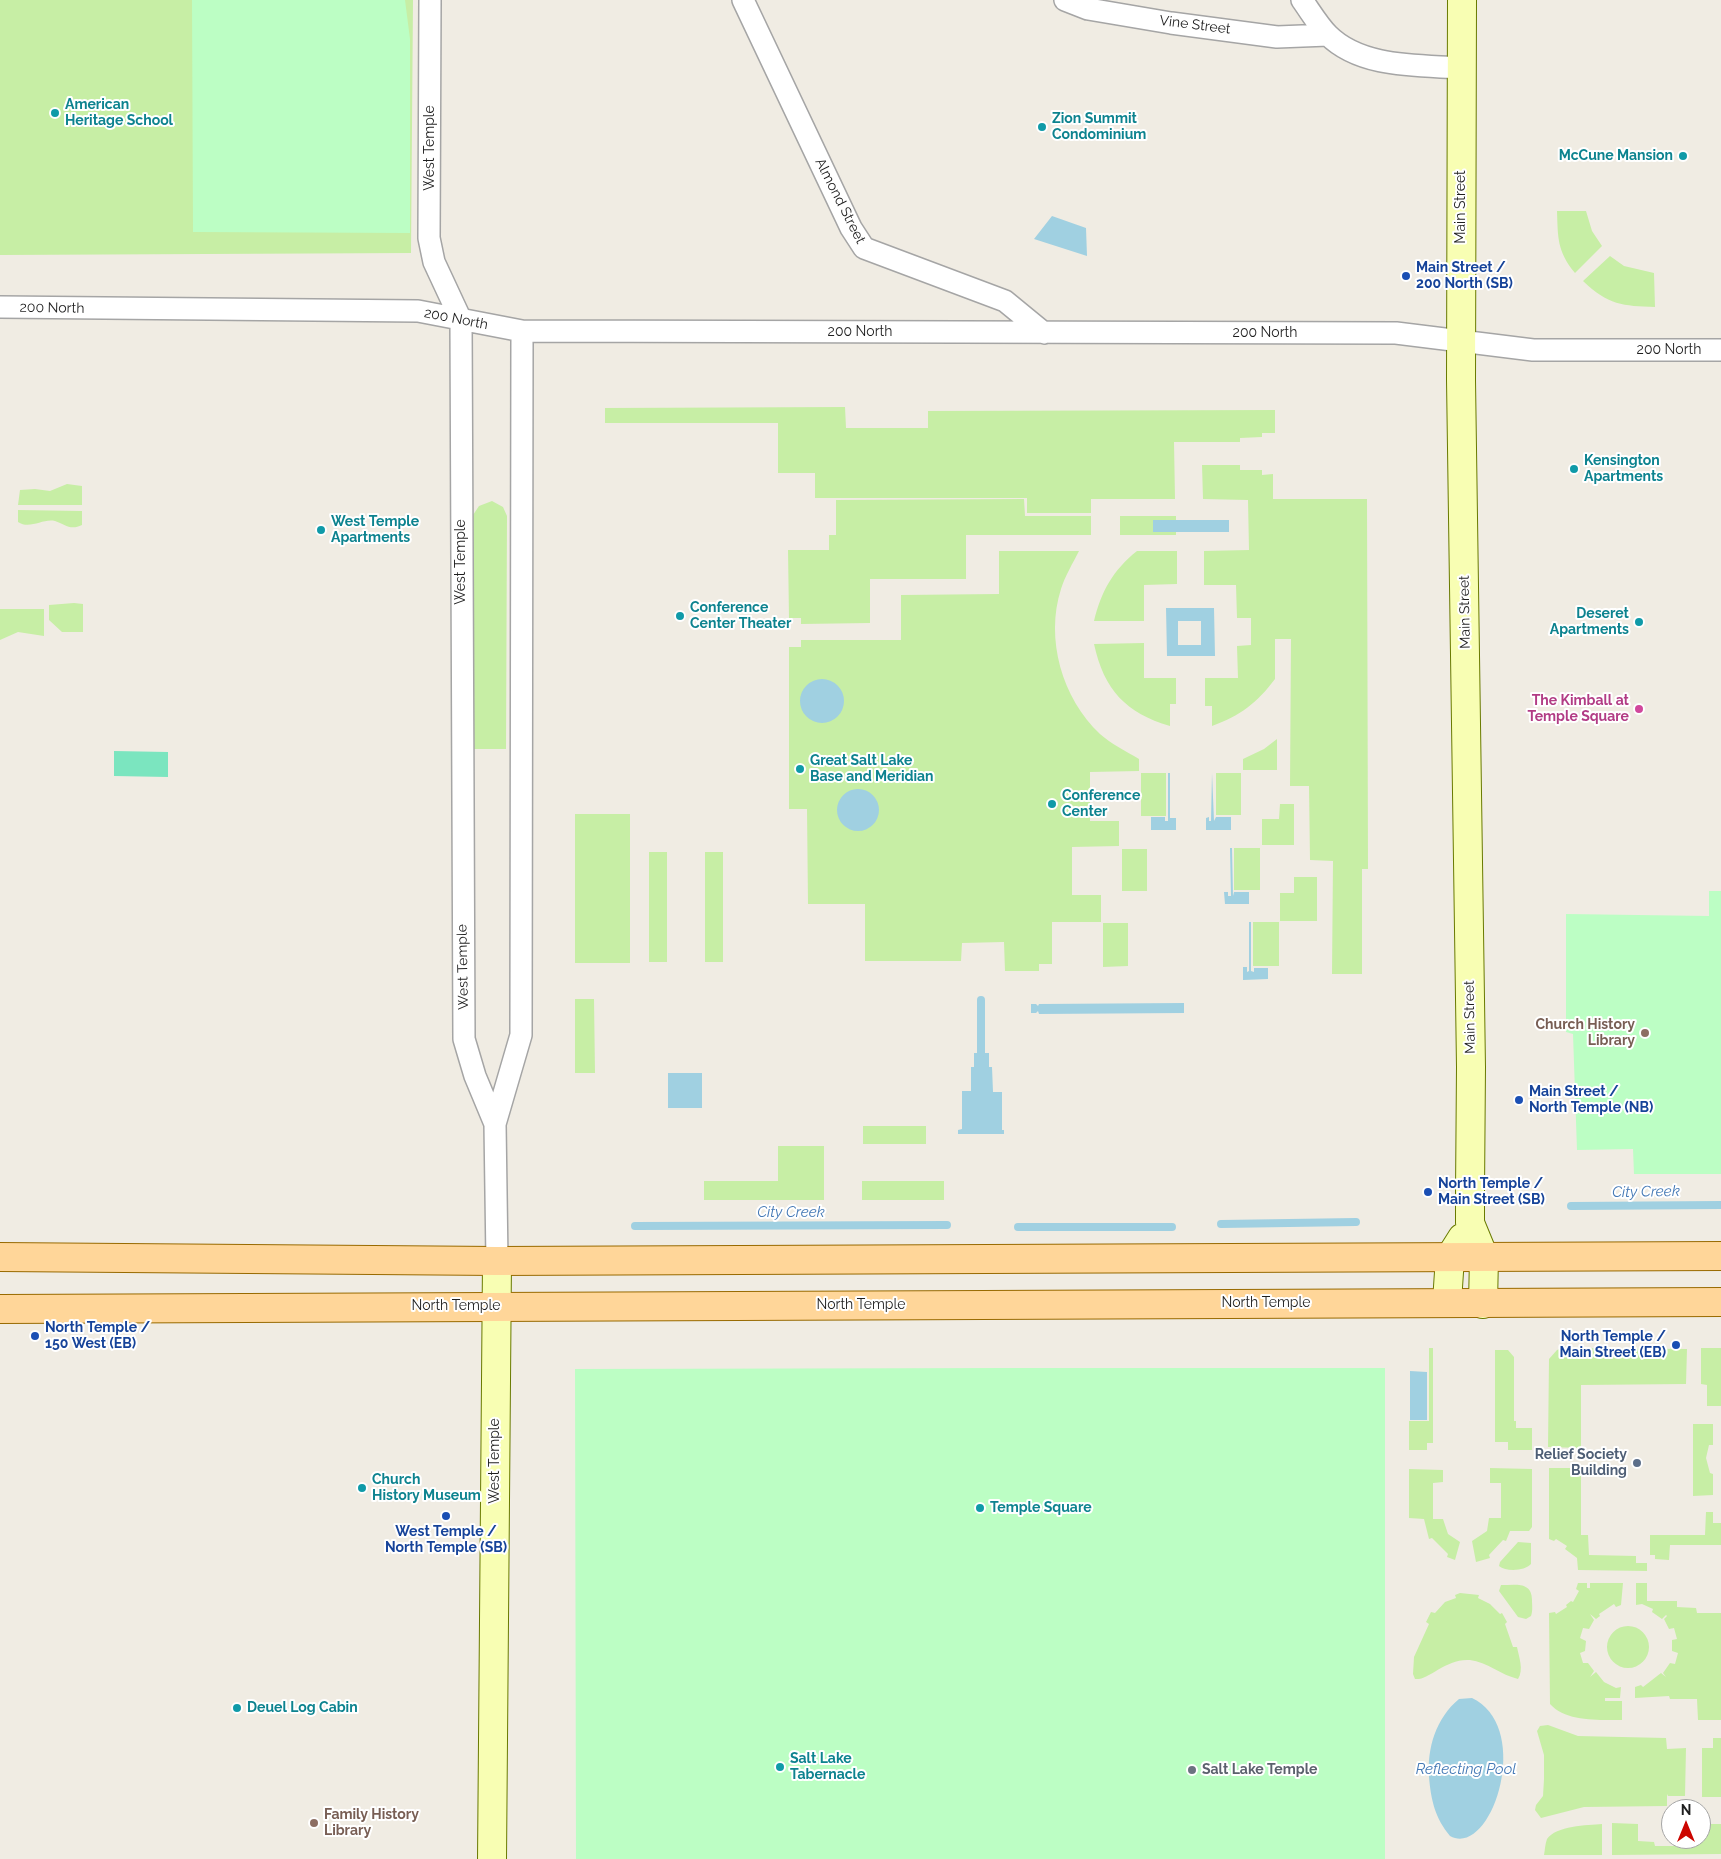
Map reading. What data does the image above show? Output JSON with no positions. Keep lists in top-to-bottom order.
{
  "streets": {
    "main road": ["North Temple"],
    "street": [
      "Vine Street",
      "West Temple",
      "Almond Street",
      "Main Street",
      "200 North"
    ]
  },
  "crossings": [
    ["West Temple", "200 North"],
    ["West Temple", "North Temple"],
    ["Almond Street", "200 North"],
    ["Main Street", "200 North"],
    ["Main Street", "North Temple"]
  ],
  "water": ["City Creek", "Reflecting Pool"],
  "places": [
    "American Heritage School",
    "Zion Summit Condominium",
    "McCune Mansion",
    "Main Street / 200 North (SB)",
    "Kensington Apartments",
    "West Temple Apartments",
    "Conference Center Theater",
    "Deseret Apartments",
    "The Kimball at Temple Square",
    "Great Salt Lake Base and Meridian",
    "Conference Center",
    "Church History Library",
    "Main Street / North Temple (NB)",
    "North Temple / Main Street (SB)",
    "North Temple / 150 West (EB)",
    "North Temple / Main Street (EB)",
    "Relief Society Building",
    "Church History Museum",
    "Temple Square",
    "West Temple / North Temple (SB)",
    "Deuel Log Cabin",
    "Salt Lake Tabernacle",
    "Salt Lake Temple",
    "Family History Library"
  ],
  "north": "top"
}
